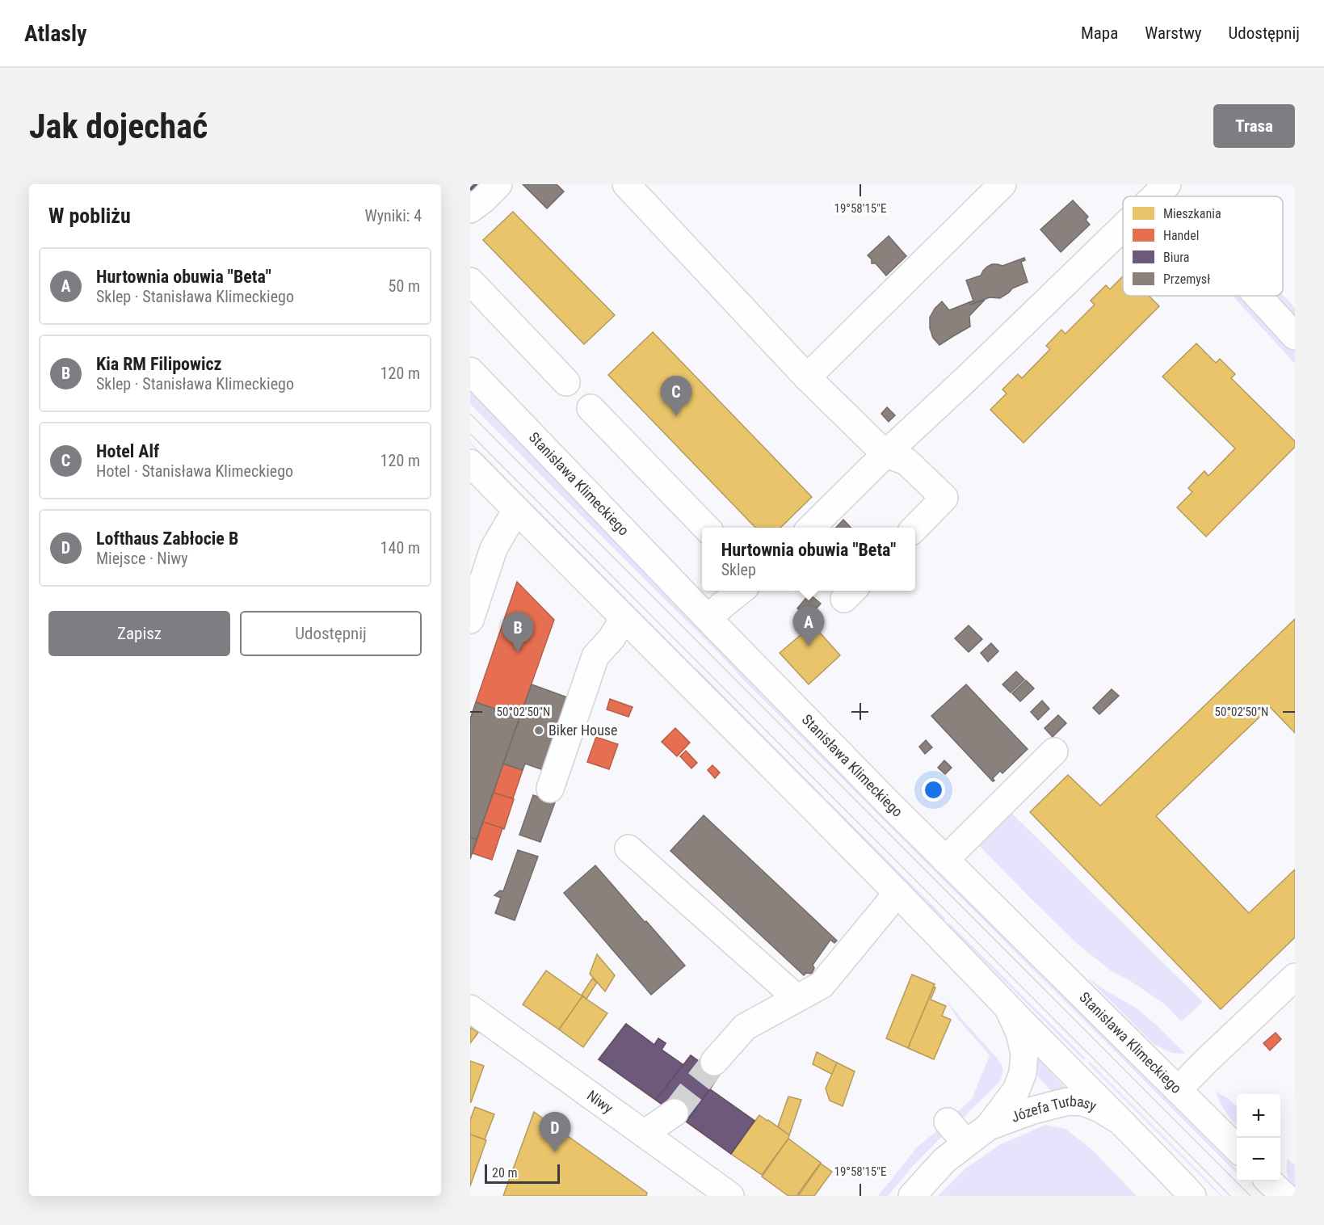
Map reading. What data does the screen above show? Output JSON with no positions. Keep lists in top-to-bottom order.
{
  "streets": {
    "main road": ["Stanisława Klimeckiego", "Niwy", "Józefa Turbasy"]
  },
  "places": ["Biker House"],
  "legend": [
    "Mieszkania",
    "Handel",
    "Biura",
    "Przemysł"
  ],
  "scale_bar": "20 m",
  "page": {
    "header": "Atlasly",
    "nav": ["Mapa", "Warstwy", "Udostępnij"],
    "buttons": [
      "Trasa",
      ["Zapisz", "Udostępnij"]
    ],
    "title": "Jak dojechać",
    "heading": ["W pobliżu", "Wyniki: 4"],
    "list": [
      {
        "mark": "A",
        "name": "Hurtownia obuwia \"Beta\"",
        "note": "Sklep · Stanisława Klimeckiego",
        "value": "50 m"
      },
      {
        "mark": "B",
        "name": "Kia RM Filipowicz",
        "note": "Sklep · Stanisława Klimeckiego",
        "value": "120 m"
      },
      {
        "mark": "C",
        "name": "Hotel Alf",
        "note": "Hotel · Stanisława Klimeckiego",
        "value": "120 m"
      },
      {
        "mark": "D",
        "name": "Lofthaus Zabłocie B",
        "note": "Miejsce · Niwy",
        "value": "140 m"
      }
    ],
    "pins": [
      "C",
      "A",
      "B",
      "D"
    ],
    "popup": ["Hurtownia obuwia \"Beta\"", "Sklep"],
    "map_buttons": ["+", "−"],
    "scale": "20 m"
  },
  "coordinates": ["19°58'15\"E", "50°02'50\"N"]
}
